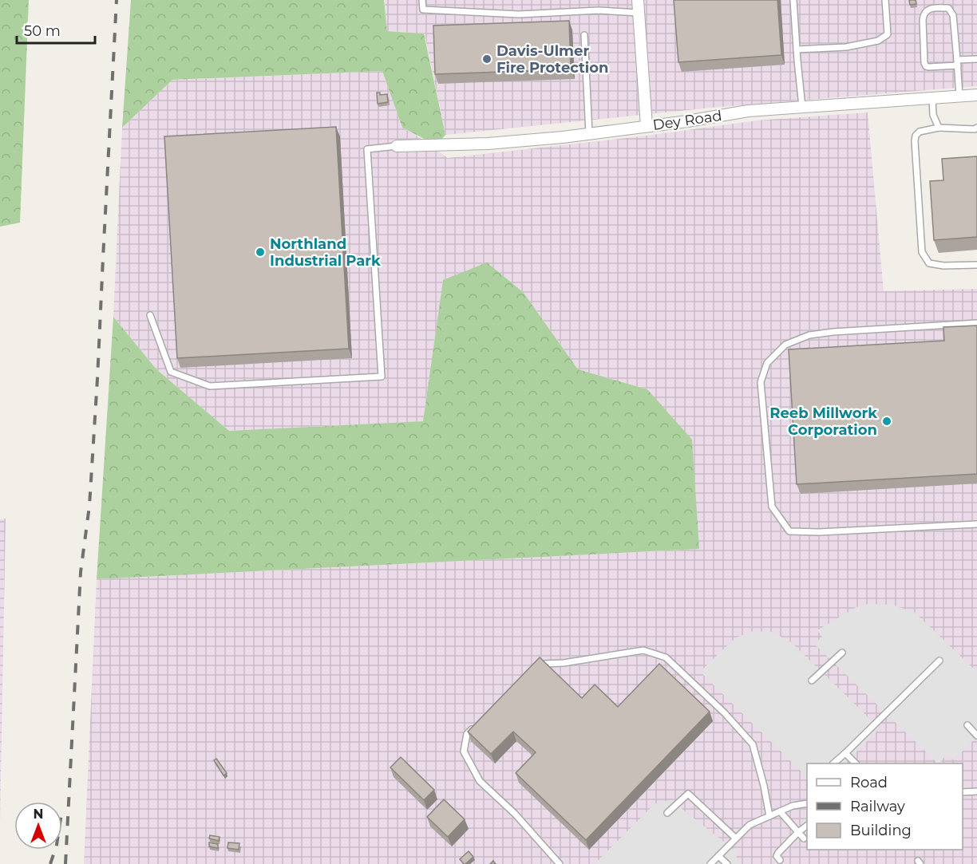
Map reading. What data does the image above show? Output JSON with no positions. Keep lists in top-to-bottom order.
{
  "streets": {
    "street": ["Dey Road"]
  },
  "places": ["Davis-Ulmer Fire Protection", "Northland Industrial Park", "Reeb Millwork Corporation"],
  "legend": ["Road", "Railway", "Building"],
  "scale_bar": "50 m",
  "north": "top"
}
